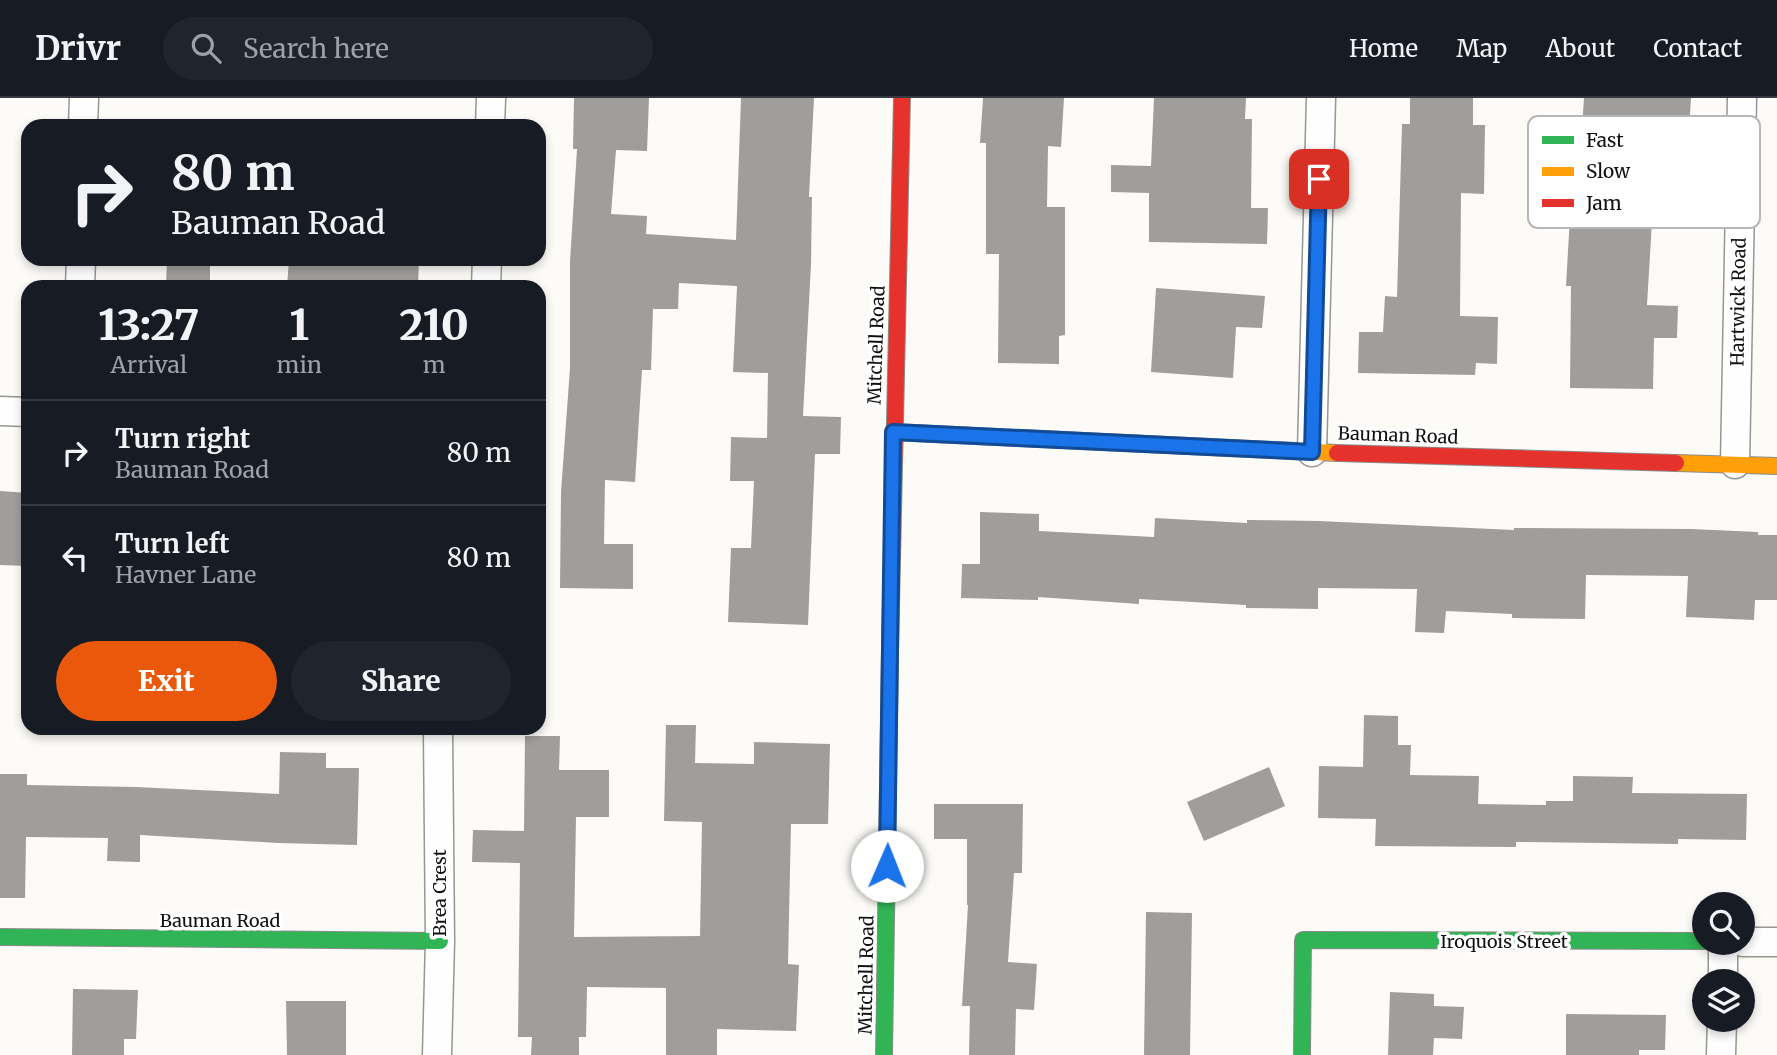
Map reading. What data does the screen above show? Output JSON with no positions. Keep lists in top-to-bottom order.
{
  "streets": {
    "street": [
      "Hartwick Road",
      "Mitchell Road",
      "Bauman Road",
      "Brea Crest",
      "Iroquois Street"
    ]
  },
  "crossings": [
    ["Hartwick Road", "Bauman Road"],
    ["Mitchell Road", "Bauman Road"],
    ["Bauman Road", "Brea Crest"]
  ],
  "legend": ["Fast", "Slow", "Jam"],
  "page": {
    "header": "Drivr",
    "search": "Search here",
    "nav": [
      "Home",
      "Map",
      "About",
      "Contact"
    ],
    "turn": ["80 m", "Bauman Road"],
    "eta": [
      "13:27",
      "Arrival",
      "1",
      "min",
      "210",
      "m"
    ],
    "list": [
      {
        "name": "Turn right",
        "note": "Bauman Road",
        "value": "80 m"
      },
      {
        "name": "Turn left",
        "note": "Havner Lane",
        "value": "80 m"
      }
    ],
    "buttons": ["Exit", "Share"]
  }
}
